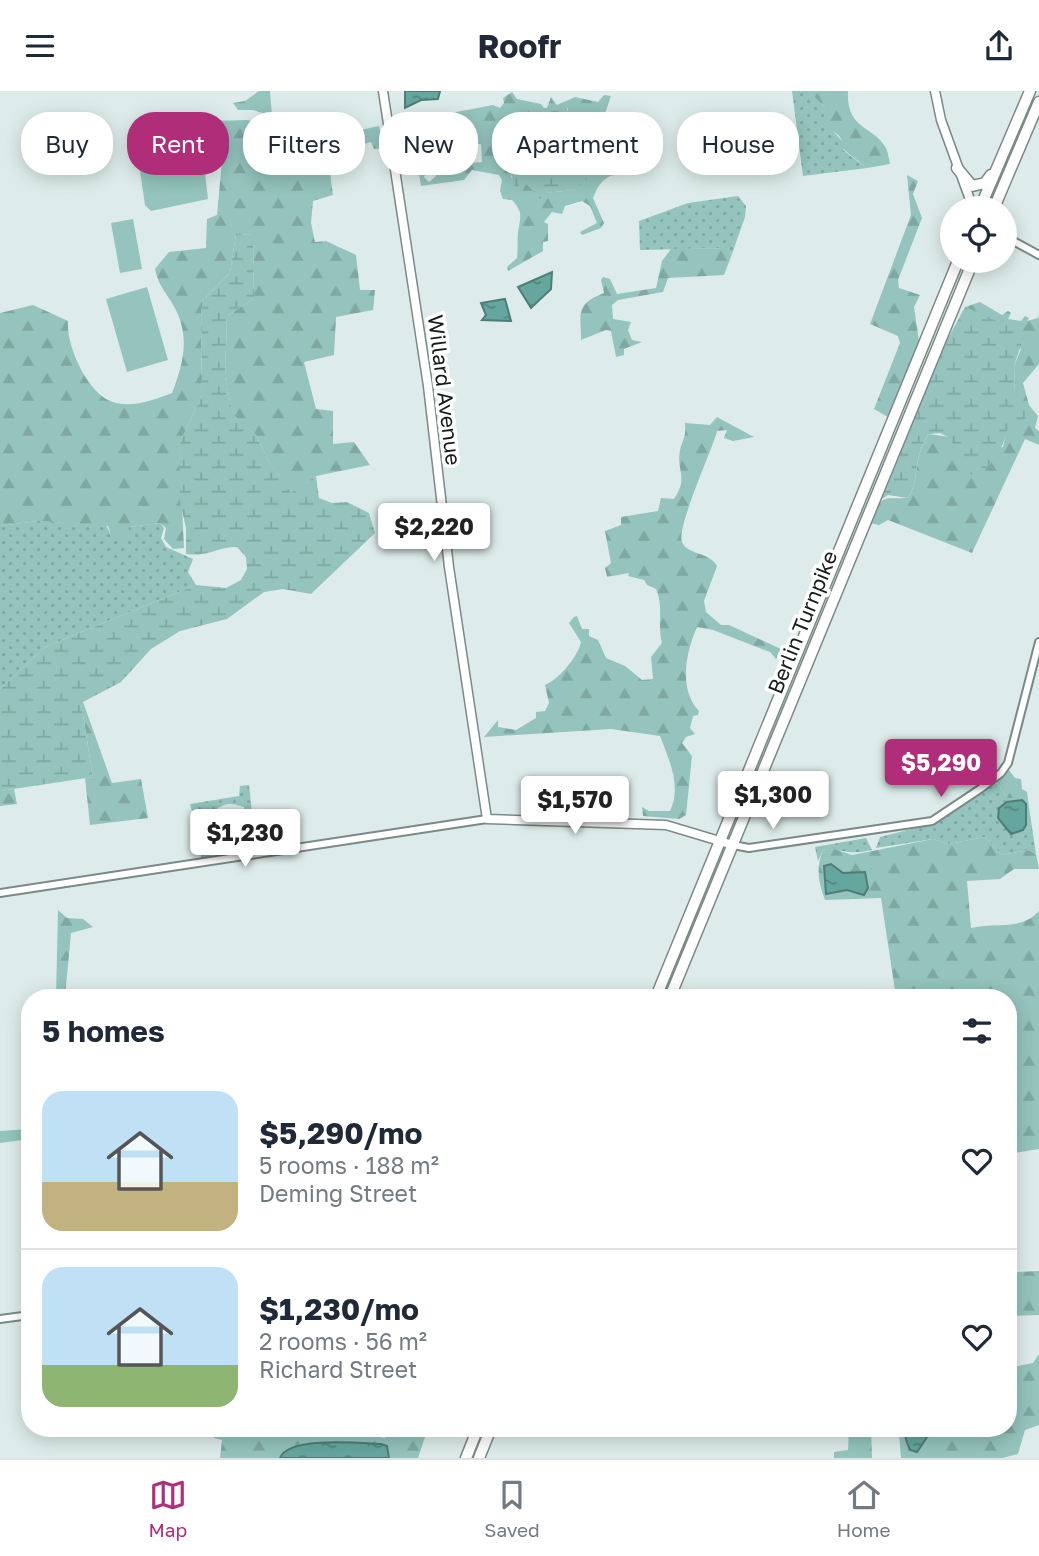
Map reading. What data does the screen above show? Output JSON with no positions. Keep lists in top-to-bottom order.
{
  "streets": {
    "highway": ["Berlin Turnpike"],
    "main road": ["Willard Avenue"]
  },
  "page": {
    "header": "Roofr",
    "chip": [
      "Buy",
      "Rent",
      "Filters",
      "New",
      "Apartment",
      "House"
    ],
    "price": [
      "$2,220",
      "$5,290",
      "$1,300",
      "$1,570",
      "$1,230"
    ],
    "heading": "5 homes",
    "list": [
      {
        "name": "$5,290/mo",
        "note": "5 rooms · 188 m² · Deming Street"
      },
      {
        "name": "$1,230/mo",
        "note": "2 rooms · 56 m² · Richard Street"
      }
    ],
    "tabs": ["Map", "Saved", "Home"]
  }
}
